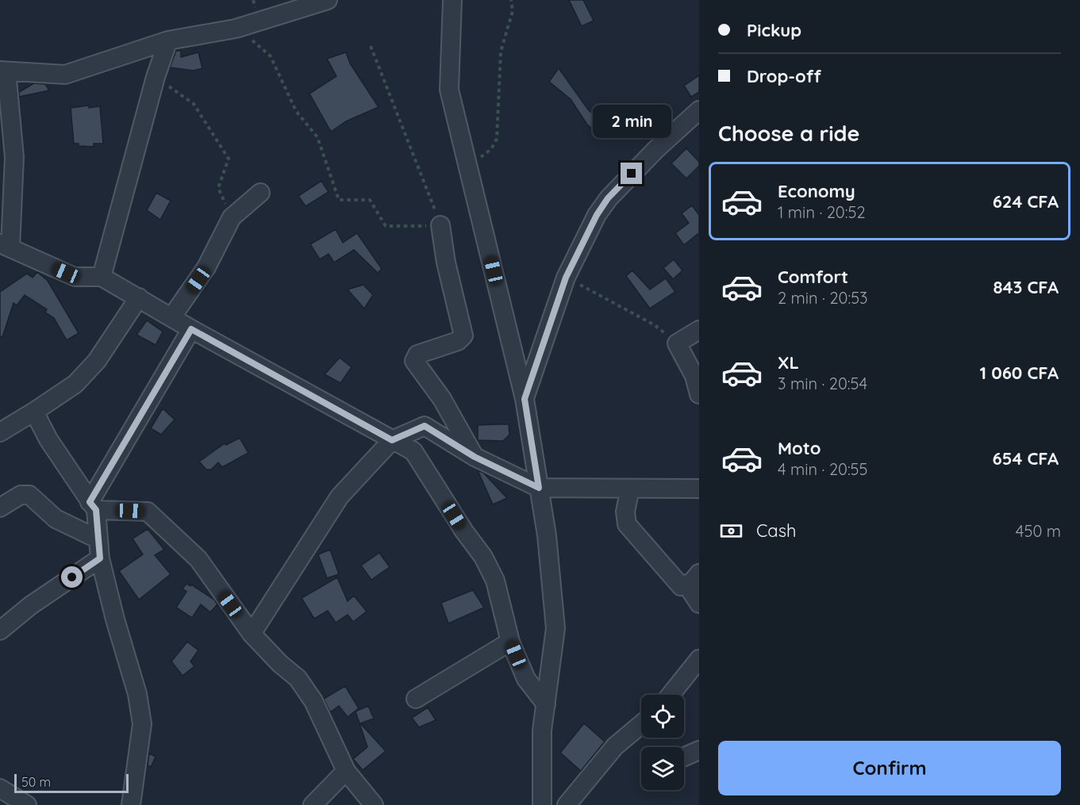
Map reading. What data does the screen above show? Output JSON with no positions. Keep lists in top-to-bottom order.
{
  "scale_bar": "50 m",
  "page": {
    "banner": ["Pickup", "Drop-off"],
    "bubble": "2 min",
    "heading": "Choose a ride",
    "list": [
      {
        "name": "Economy",
        "note": "1 min · 20:52",
        "value": "624 CFA"
      },
      {
        "name": "Comfort",
        "note": "2 min · 20:53",
        "value": "843 CFA"
      },
      {
        "name": "XL",
        "note": "3 min · 20:54",
        "value": "1 060 CFA"
      },
      {
        "name": "Moto",
        "note": "4 min · 20:55",
        "value": "654 CFA"
      }
    ],
    "pay": ["Cash", "450 m"],
    "buttons": "Confirm",
    "scale": "50 m"
  }
}
